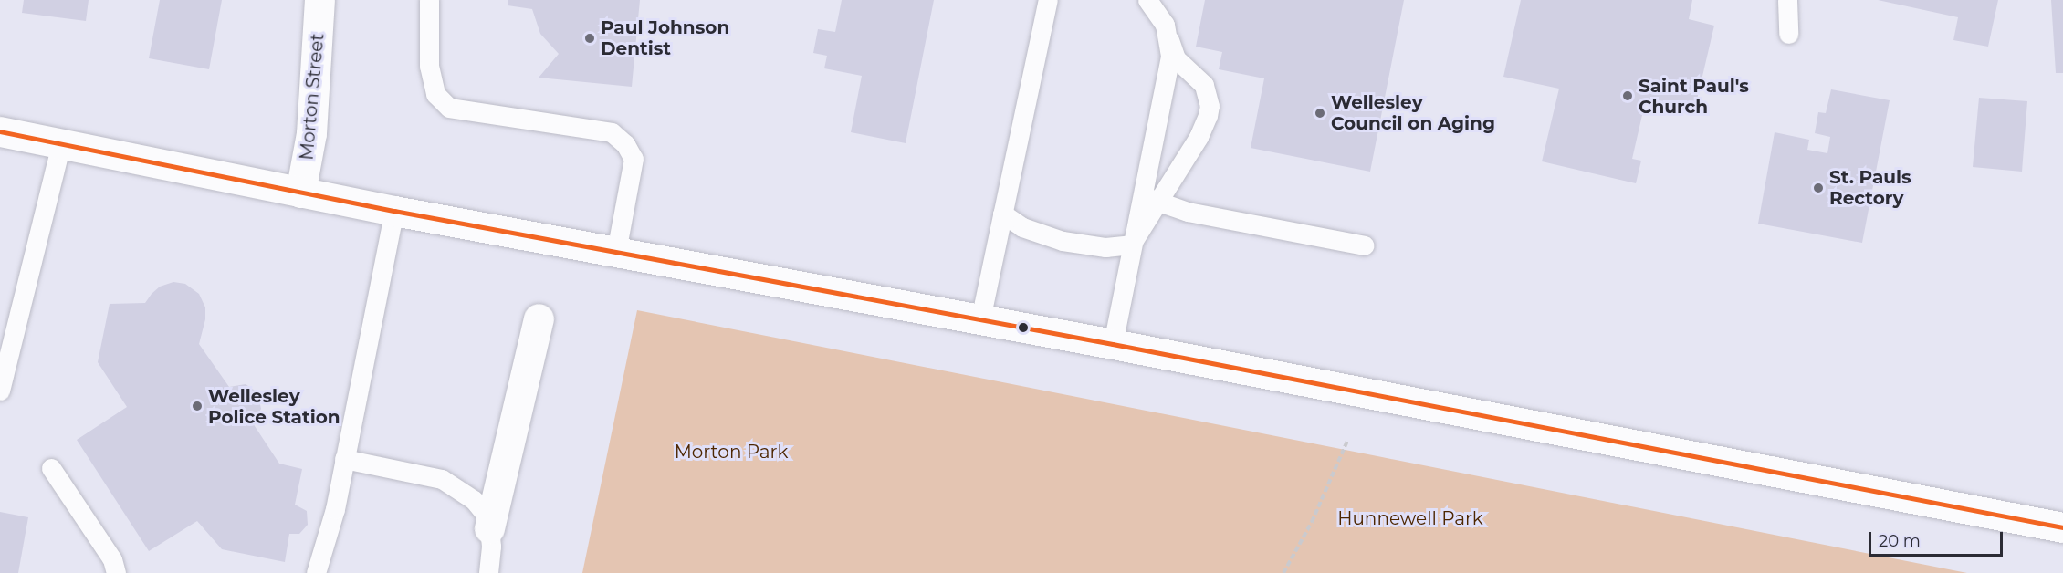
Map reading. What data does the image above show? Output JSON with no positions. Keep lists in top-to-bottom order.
{
  "streets": {
    "main road": ["Morton Street"]
  },
  "parks": ["Morton Park", "Hunnewell Park"],
  "places": [
    "Paul Johnson Dentist",
    "Saint Paul's Church",
    "Wellesley Council on Aging",
    "St. Pauls Rectory",
    "Wellesley Police Station"
  ],
  "scale_bar": "20 m"
}
